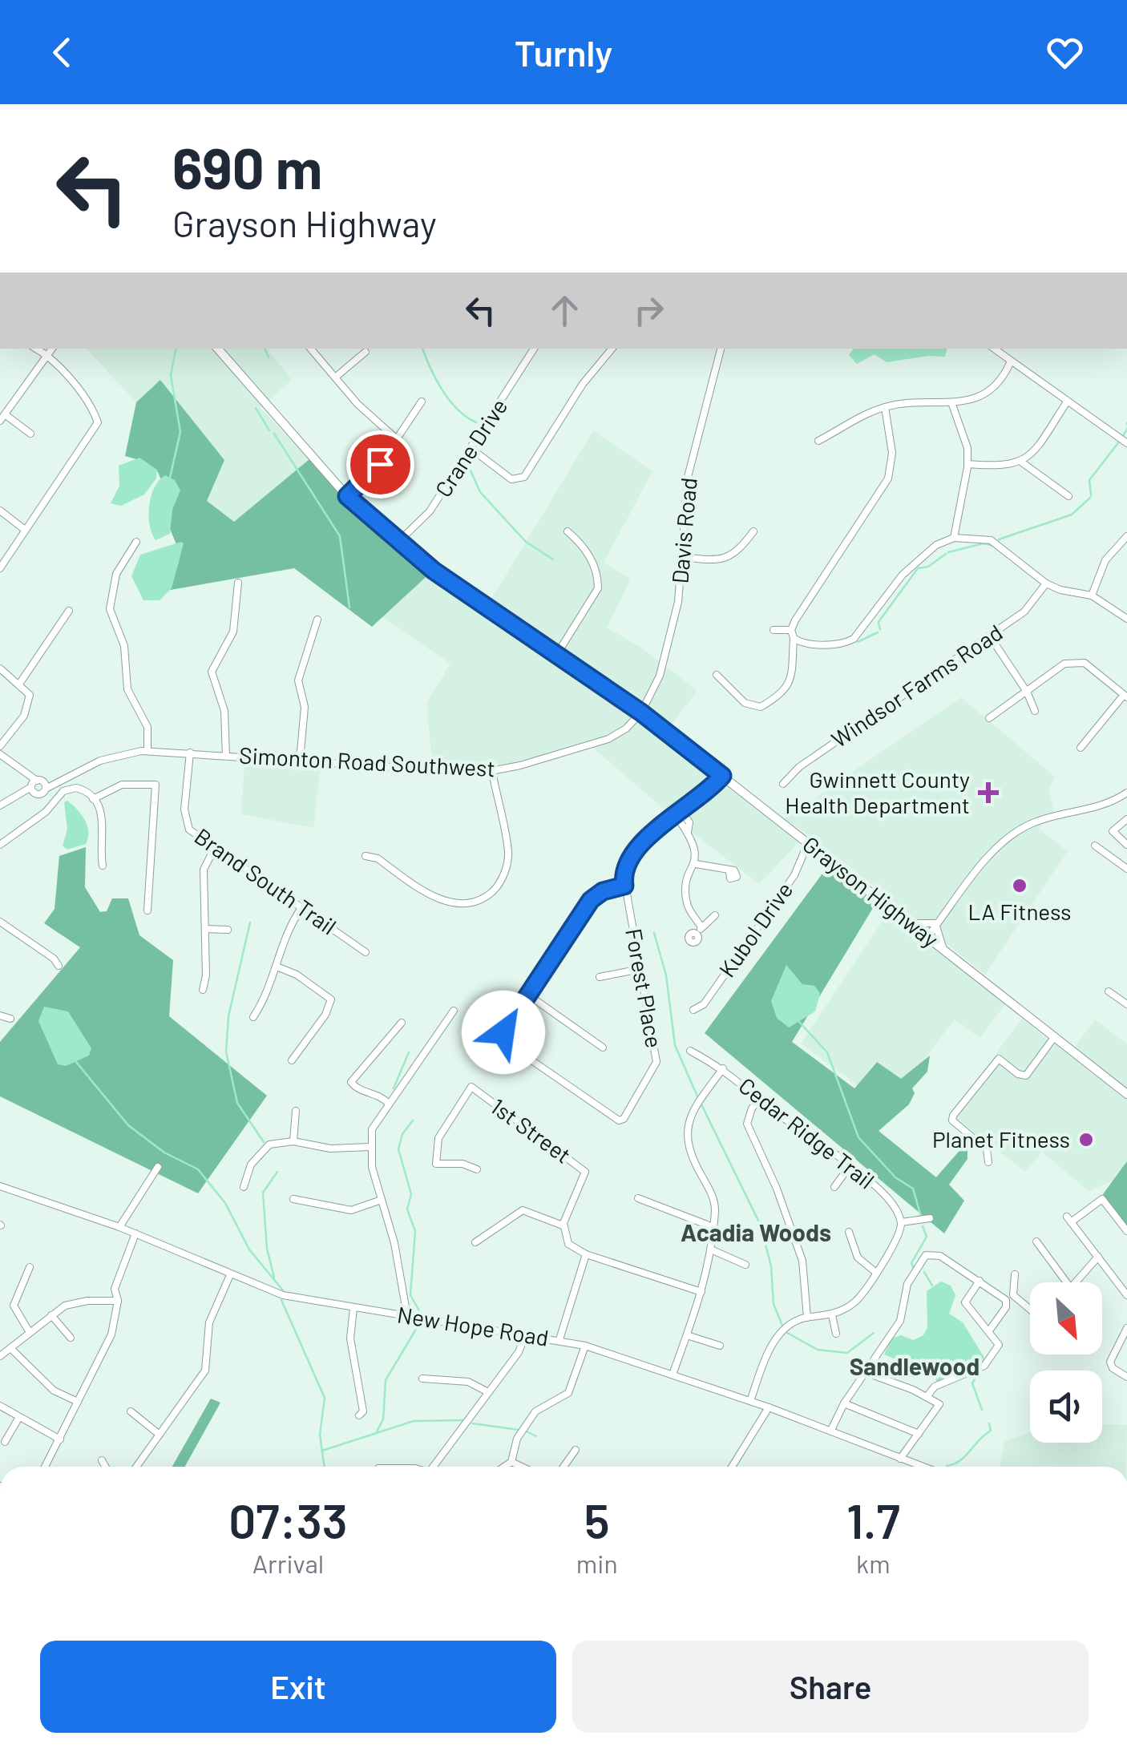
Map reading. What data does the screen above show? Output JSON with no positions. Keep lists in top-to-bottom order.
{
  "streets": {
    "main road": ["Grayson Highway"],
    "street": [
      "Crane Drive",
      "Davis Road",
      "Windsor Farms Road",
      "Simonton Road Southwest",
      "Brand South Trail",
      "Kubol Drive",
      "Forest Place",
      "1st Street",
      "Cedar Ridge Trail",
      "New Hope Road"
    ]
  },
  "crossings": [
    ["Crane Drive", "Grayson Highway"],
    ["Davis Road", "Simonton Road Southwest"],
    ["Davis Road", "Grayson Highway"],
    ["Simonton Road Southwest", "Brand South Trail"],
    ["Simonton Road Southwest", "Grayson Highway"],
    ["Grayson Highway", "Kubol Drive"],
    ["Grayson Highway", "Forest Place"]
  ],
  "districts": ["Acadia Woods", "Sandlewood"],
  "places": {
    "health": ["Gwinnett County Health Department"],
    "other": ["LA Fitness", "Planet Fitness"]
  },
  "north": "bottom right",
  "page": {
    "header": "Turnly",
    "turn": ["690 m", "Grayson Highway"],
    "eta": [
      "07:33",
      "Arrival",
      "5",
      "min",
      "1.7",
      "km"
    ],
    "buttons": ["Exit", "Share"]
  }
}
